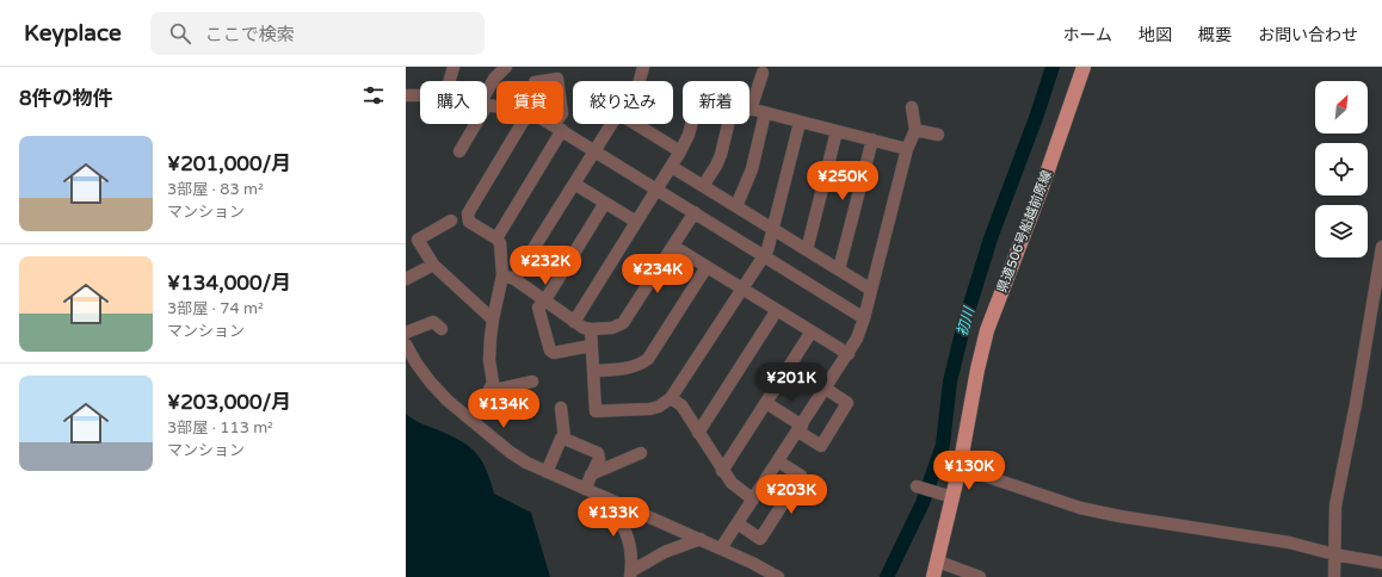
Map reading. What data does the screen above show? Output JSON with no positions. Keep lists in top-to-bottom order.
{
  "streets": {
    "main road": ["県道506号船越前原線"]
  },
  "water": ["初川"],
  "north": "top right",
  "page": {
    "header": "Keyplace",
    "search": "ここで検索",
    "nav": [
      "ホーム",
      "地図",
      "概要",
      "お問い合わせ"
    ],
    "heading": "8件の物件",
    "chip": [
      "購入",
      "賃貸",
      "絞り込み",
      "新着"
    ],
    "list": [
      {
        "name": "¥201,000/月",
        "note": "3部屋 · 83 m² · マンション"
      },
      {
        "name": "¥134,000/月",
        "note": "3部屋 · 74 m² · マンション"
      },
      {
        "name": "¥203,000/月",
        "note": "3部屋 · 113 m² · マンション"
      }
    ],
    "price": [
      "¥250K",
      "¥232K",
      "¥234K",
      "¥201K",
      "¥134K",
      "¥130K",
      "¥203K",
      "¥133K"
    ]
  }
}
